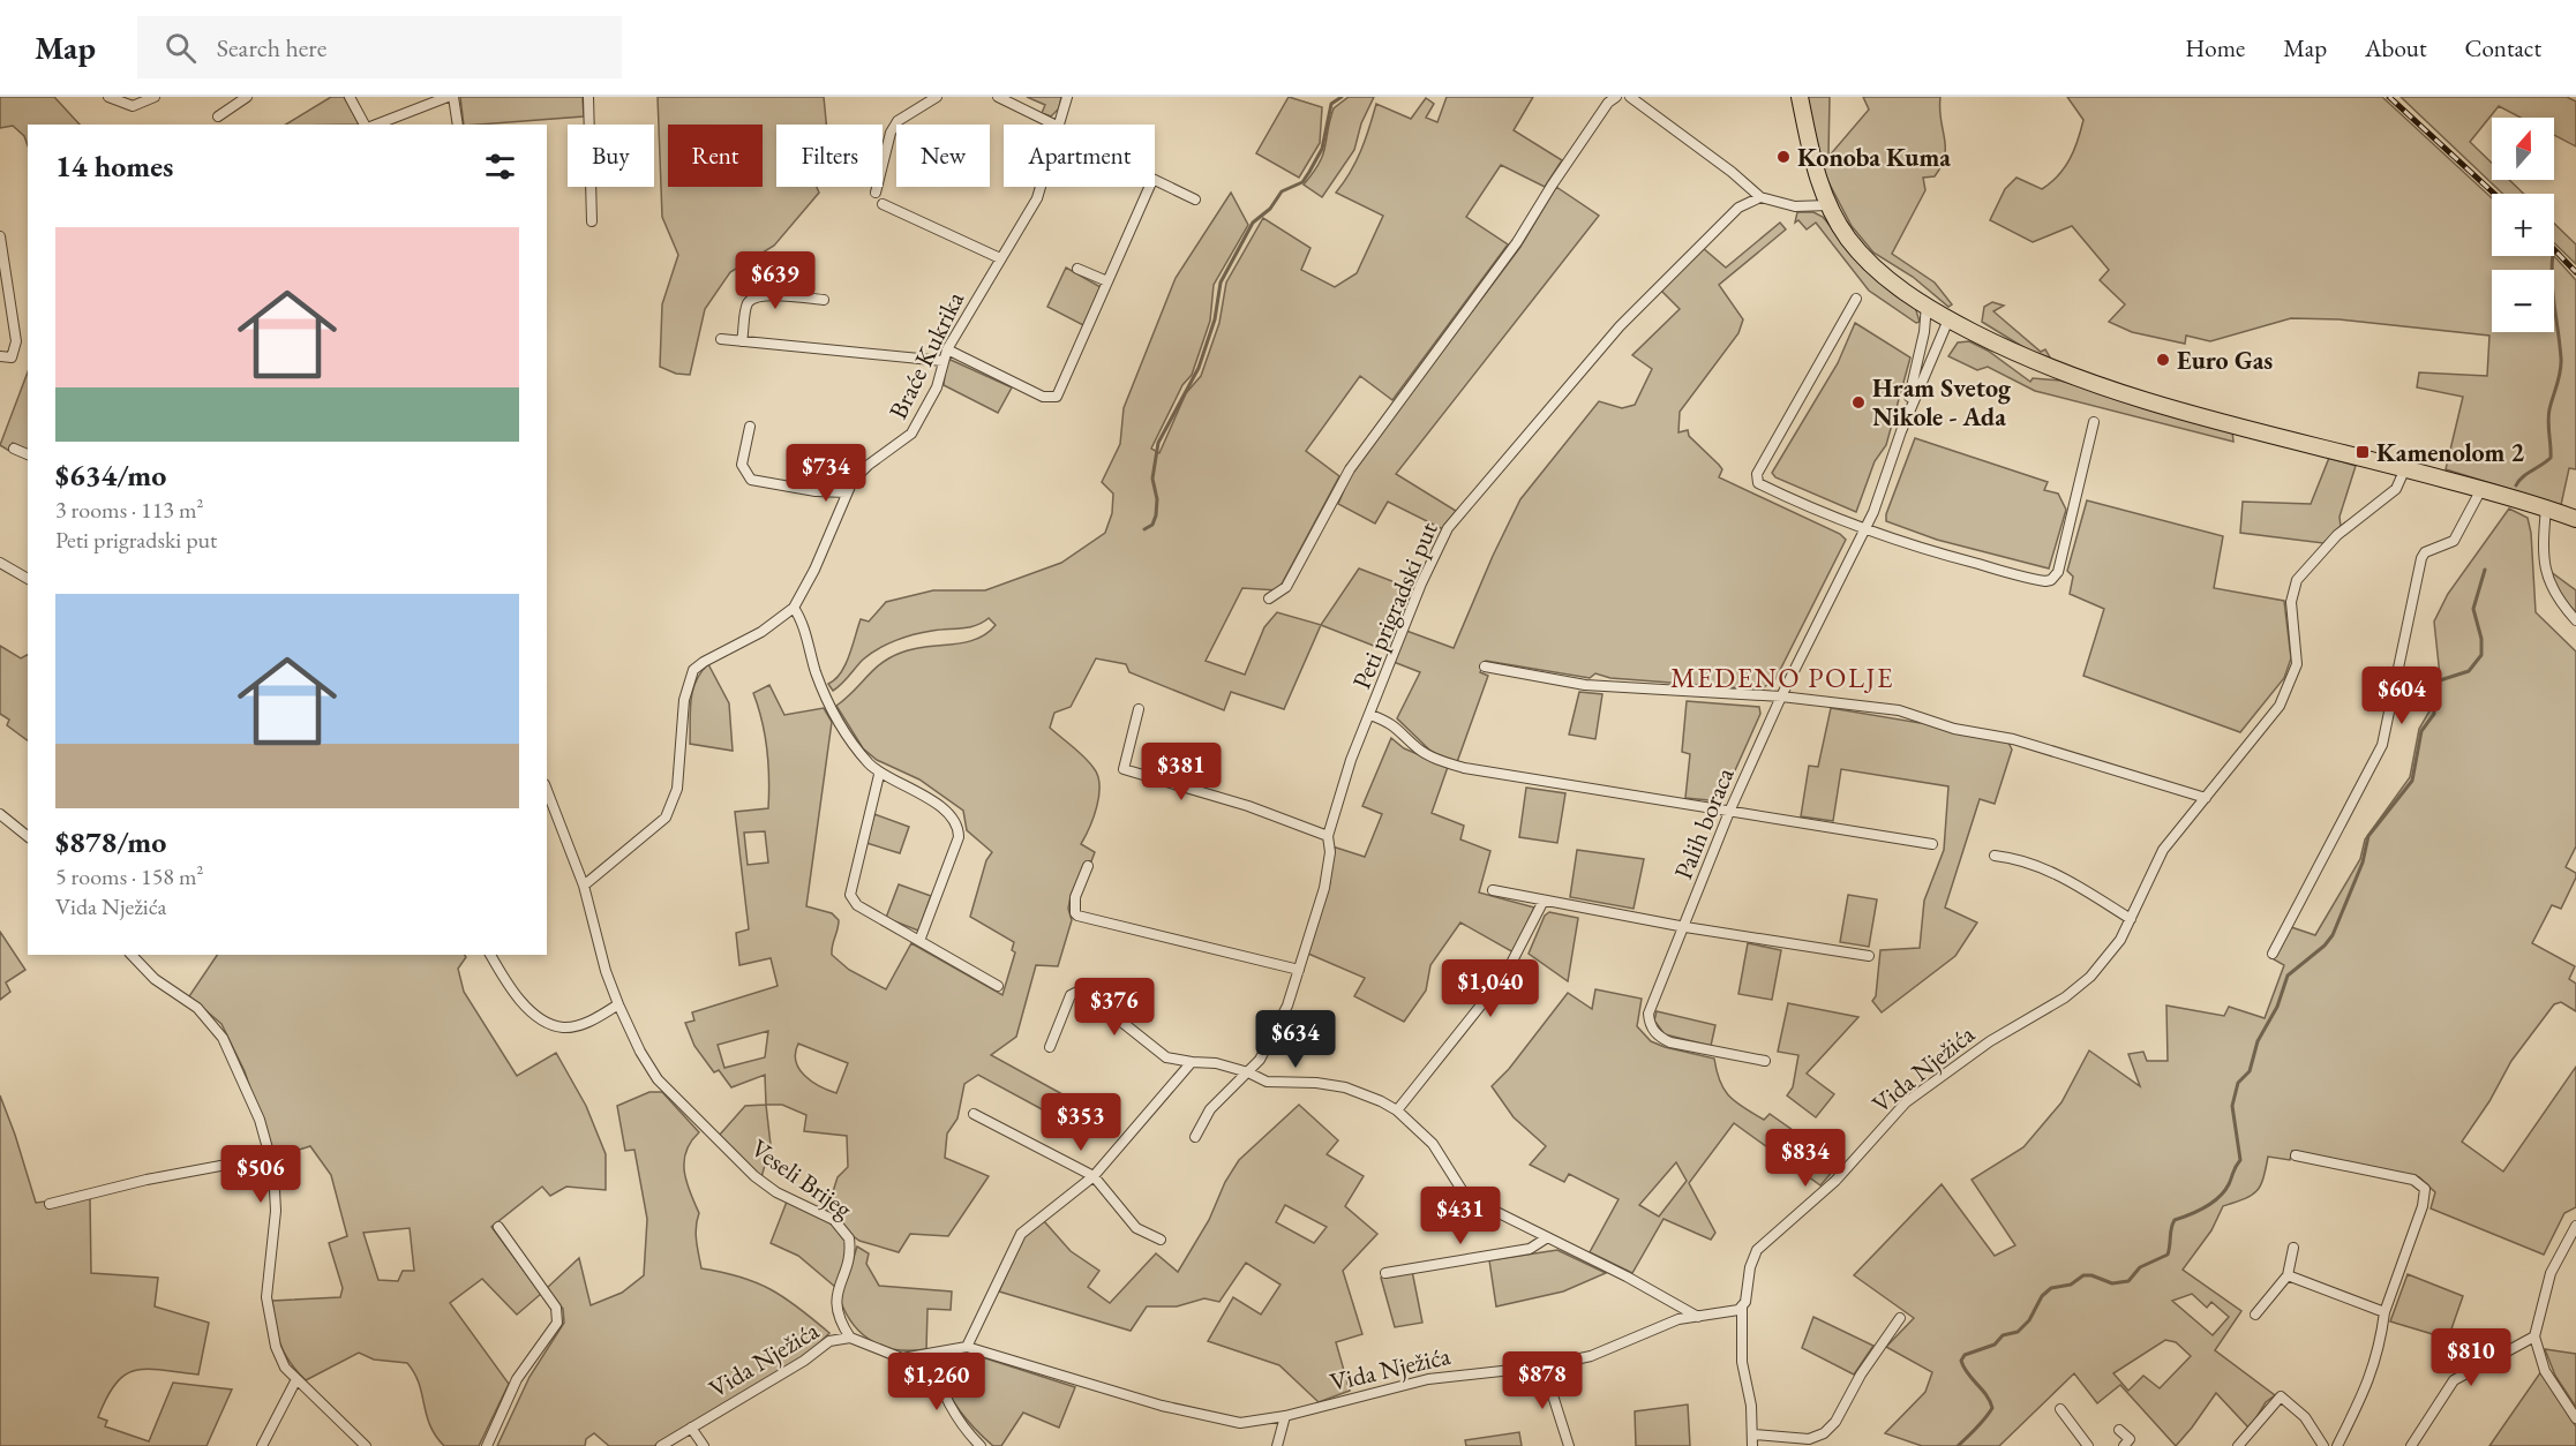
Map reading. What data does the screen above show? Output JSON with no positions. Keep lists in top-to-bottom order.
{
  "streets": {
    "street": [
      "Braće Kukrika",
      "Peti prigradski put",
      "Palih boraca",
      "Vida Nježića",
      "Veseli Brijeg"
    ]
  },
  "crossings": [
    ["Braće Kukrika", "Veseli Brijeg"]
  ],
  "districts": ["MEDENO POLJE"],
  "places": {
    "other": ["Konoba Kuma", "Euro Gas", "Hram Svetog Nikole - Ada"],
    "transit": ["Kamenolom 2"]
  },
  "north": "top",
  "page": {
    "header": "Map",
    "search": "Search here",
    "nav": [
      "Home",
      "Map",
      "About",
      "Contact"
    ],
    "map_buttons": ["+", "−"],
    "chip": [
      "Buy",
      "Rent",
      "Filters",
      "New",
      "Apartment"
    ],
    "heading": "14 homes",
    "list": [
      {
        "name": "$634/mo",
        "note": "3 rooms · 113 m² · Peti prigradski put"
      },
      {
        "name": "$878/mo",
        "note": "5 rooms · 158 m² · Vida Nježića"
      }
    ],
    "price": [
      "$639",
      "$734",
      "$604",
      "$381",
      "$1,040",
      "$376",
      "$634",
      "$353",
      "$834",
      "$506",
      "$431",
      "$810",
      "$878",
      "$1,260"
    ]
  }
}
